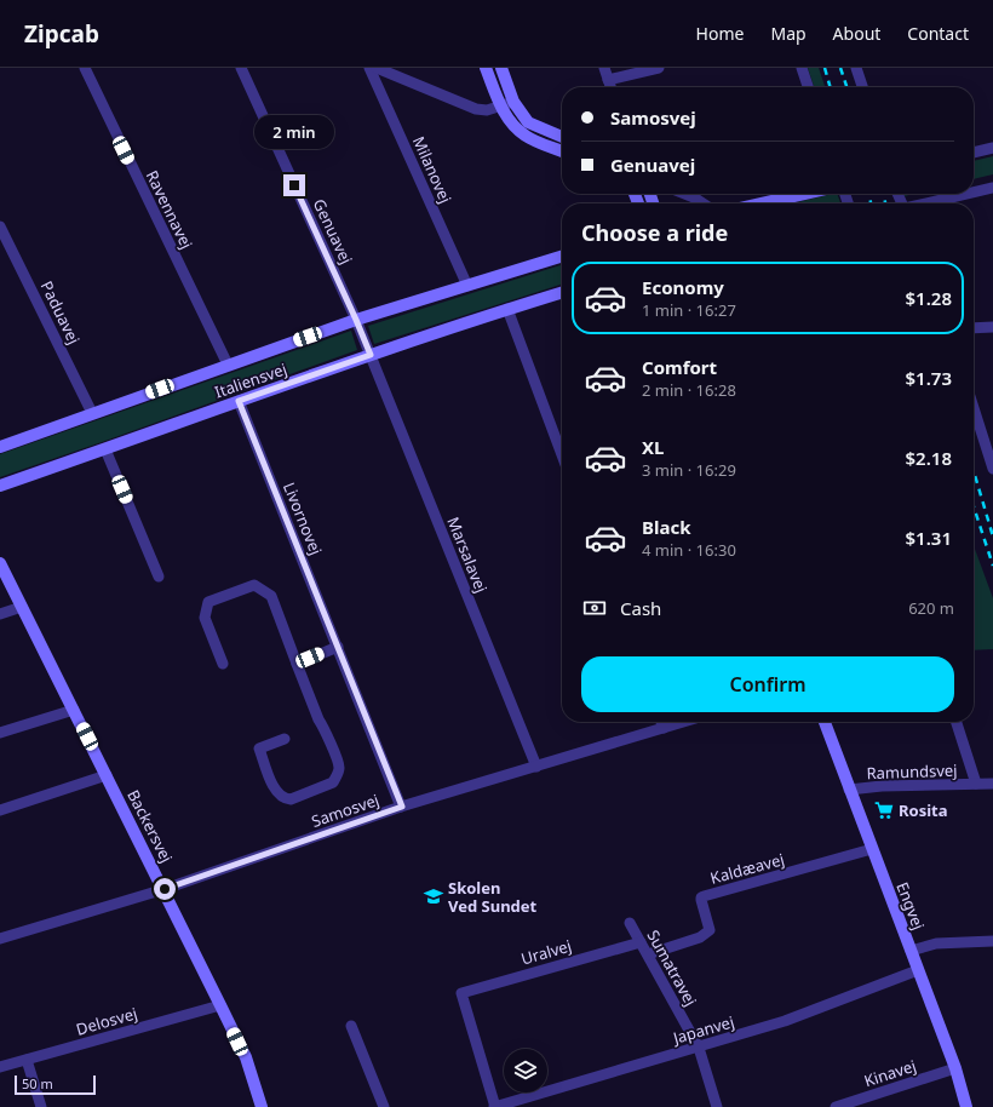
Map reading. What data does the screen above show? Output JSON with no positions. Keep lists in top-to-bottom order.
{
  "streets": {
    "street": [
      "Milanovej",
      "Ravennavej",
      "Genuavej",
      "Paduavej",
      "Italiensvej",
      "Livornovej",
      "Marsalavej",
      "Ramundsvej",
      "Samosvej",
      "Backersvej",
      "Kaldæavej",
      "Engvej",
      "Uralvej",
      "Sumatravej",
      "Delosvej",
      "Japanvej",
      "Kinavej"
    ]
  },
  "crossings": [
    ["Milanovej", "Italiensvej"],
    ["Ravennavej", "Italiensvej"],
    ["Genuavej", "Italiensvej"],
    ["Genuavej", "Marsalavej"],
    ["Paduavej", "Italiensvej"],
    ["Italiensvej", "Livornovej"],
    ["Italiensvej", "Marsalavej"],
    ["Livornovej", "Samosvej"],
    ["Marsalavej", "Samosvej"],
    ["Ramundsvej", "Engvej"],
    ["Samosvej", "Backersvej"],
    ["Backersvej", "Delosvej"],
    ["Kaldæavej", "Engvej"],
    ["Kaldæavej", "Sumatravej"],
    ["Engvej", "Japanvej"],
    ["Engvej", "Kinavej"],
    ["Uralvej", "Sumatravej"],
    ["Uralvej", "Japanvej"],
    ["Sumatravej", "Japanvej"]
  ],
  "places": {
    "supermarket": ["Rosita"],
    "school or university": ["Skolen Ved Sundet"]
  },
  "scale_bar": "50 m",
  "page": {
    "header": "Zipcab",
    "nav": [
      "Home",
      "Map",
      "About",
      "Contact"
    ],
    "banner": ["Samosvej", "Genuavej"],
    "bubble": "2 min",
    "heading": "Choose a ride",
    "list": [
      {
        "name": "Economy",
        "note": "1 min · 16:27",
        "value": "$1.28"
      },
      {
        "name": "Comfort",
        "note": "2 min · 16:28",
        "value": "$1.73"
      },
      {
        "name": "XL",
        "note": "3 min · 16:29",
        "value": "$2.18"
      },
      {
        "name": "Black",
        "note": "4 min · 16:30",
        "value": "$1.31"
      }
    ],
    "pay": ["Cash", "620 m"],
    "buttons": "Confirm",
    "scale": "50 m"
  }
}
